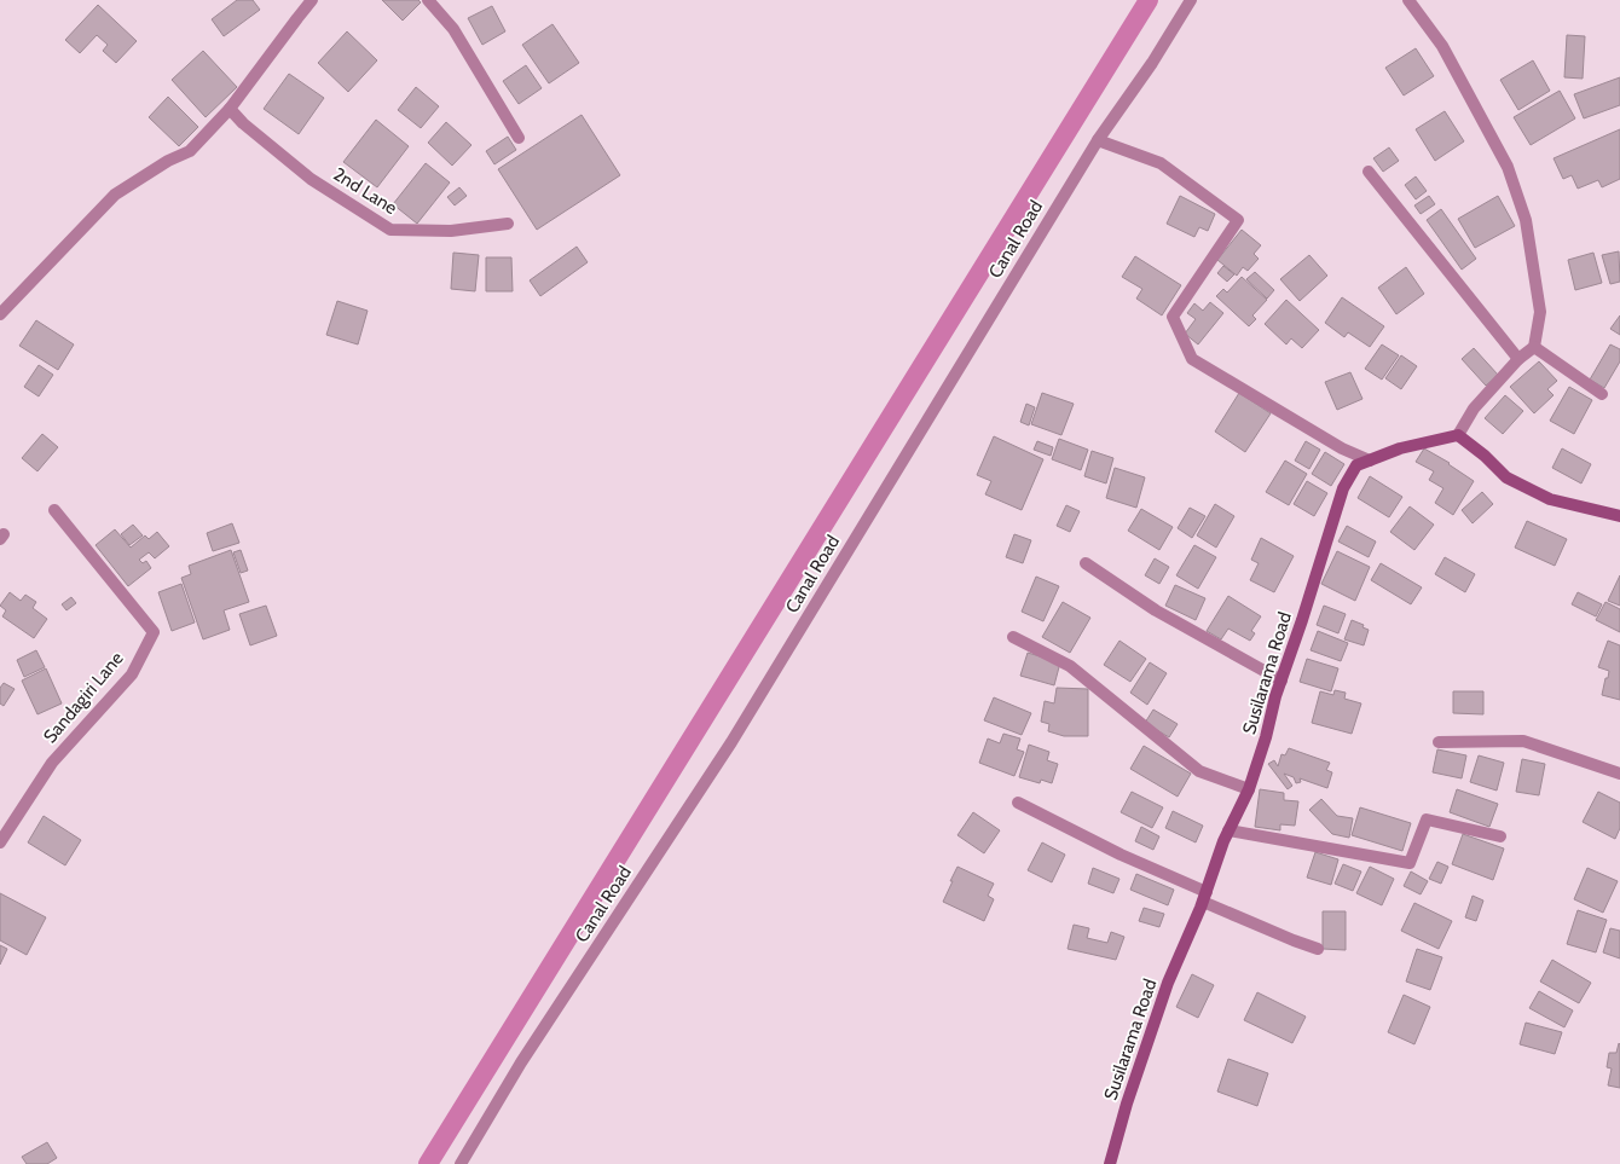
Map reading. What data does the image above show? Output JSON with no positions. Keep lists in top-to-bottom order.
{
  "streets": {
    "street": [
      "2nd Lane",
      "Canal Road",
      "Susilarama Road",
      "Sandagiri Lane"
    ]
  }
}
